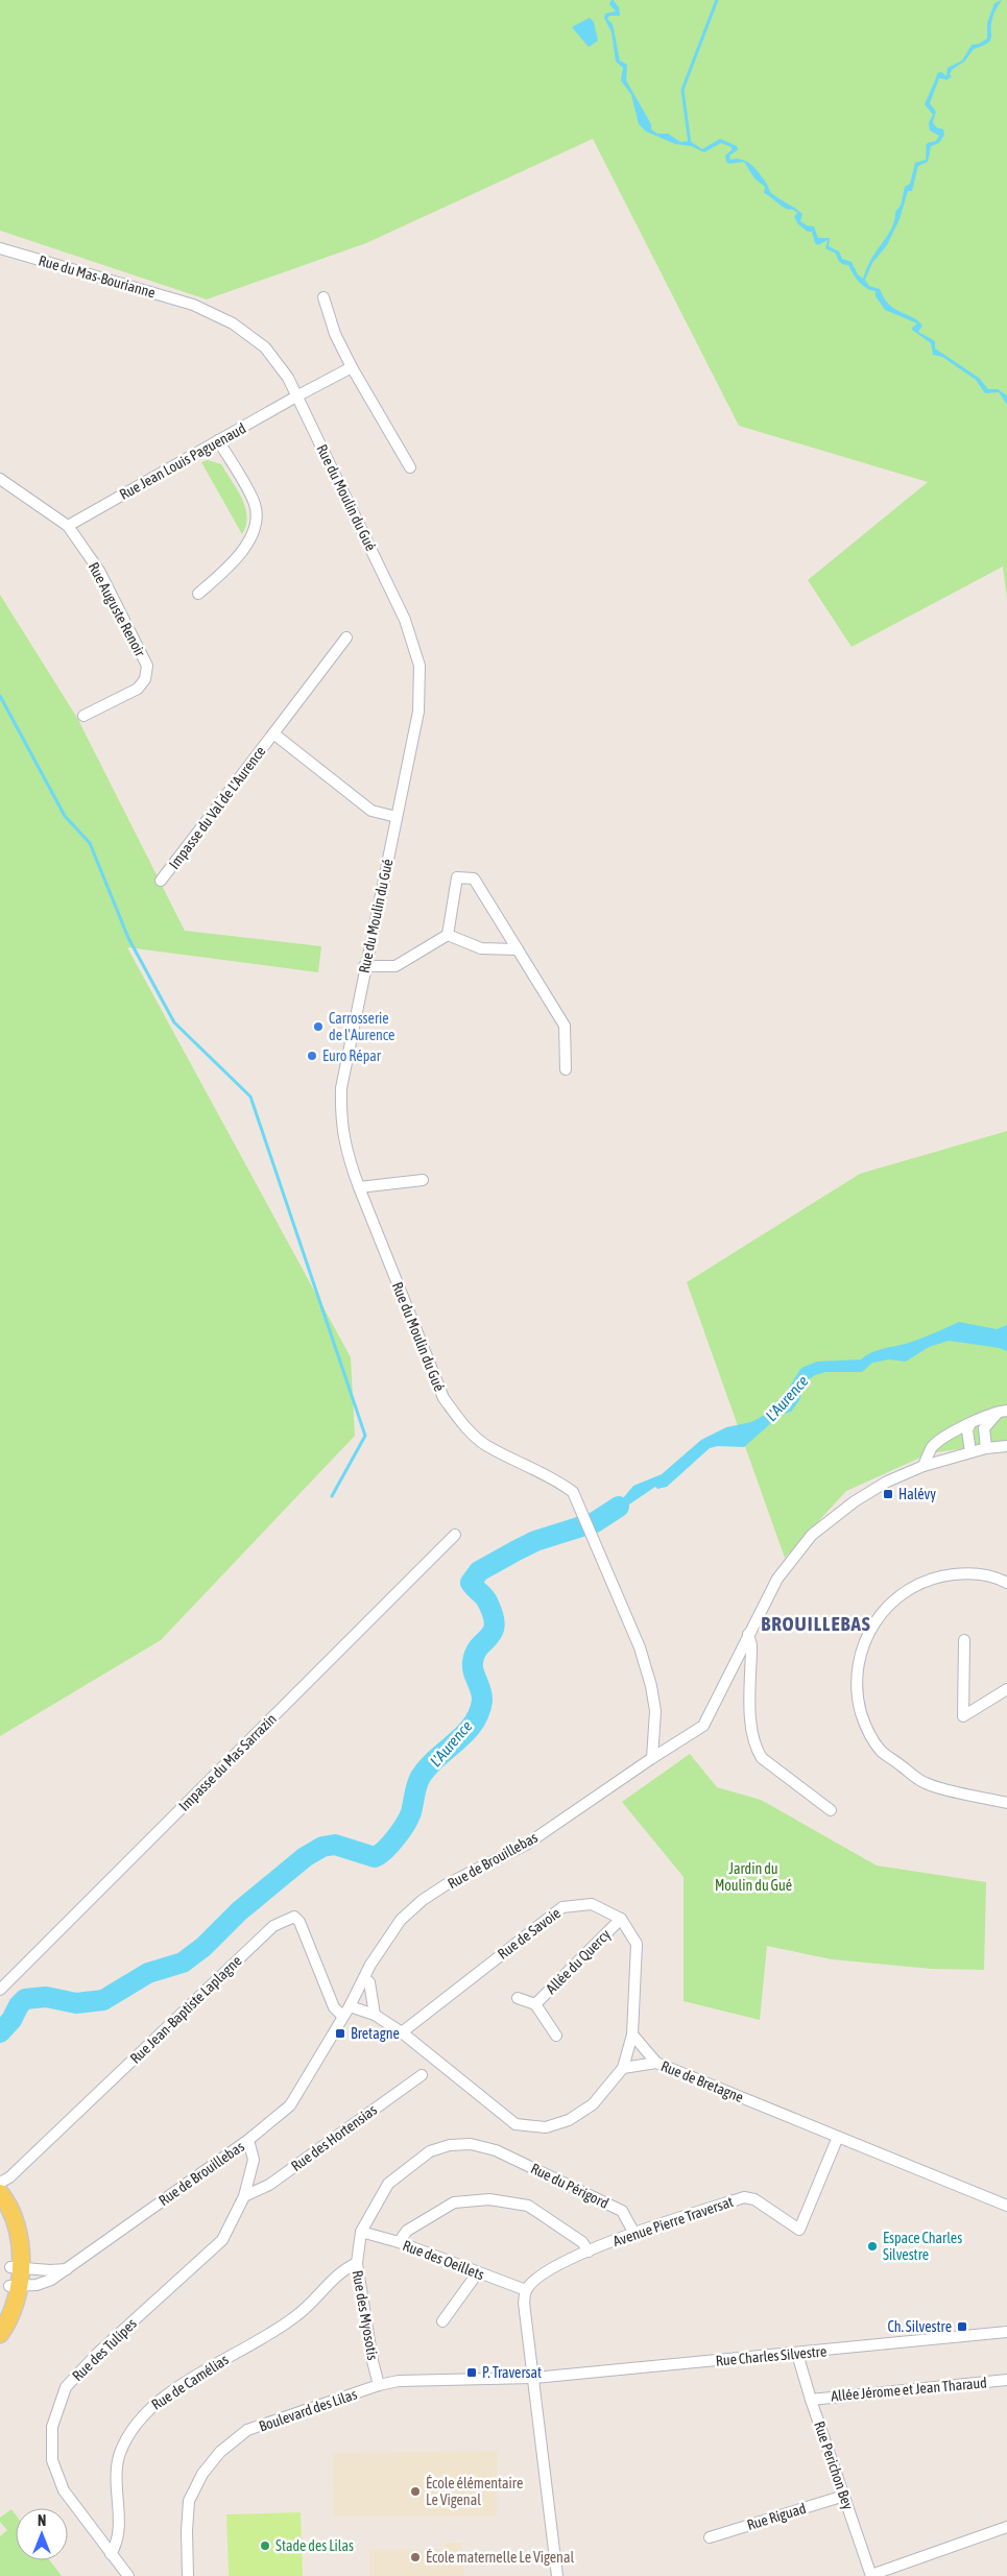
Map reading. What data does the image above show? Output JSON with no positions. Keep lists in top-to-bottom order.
{
  "streets": {
    "street": [
      "Rue du Mas-Bourianne",
      "Rue Jean Louis Paguenaud",
      "Rue du Moulin du Gué",
      "Rue Auguste Renoir",
      "Impasse du Val de L'Aurence",
      "Impasse du Mas Sarrazin",
      "Rue de Brouillebas",
      "Rue de Savoie",
      "Allée du Quercy",
      "Rue Jean-Baptiste Laplagne",
      "Rue de Bretagne",
      "Rue des Hortensias",
      "Rue du Périgord",
      "Avenue Pierre Traversat",
      "Rue des Oeillets",
      "Rue des Myosotis",
      "Rue des Tulipes",
      "Rue Charles Silvestre",
      "Rue de Camélias",
      "Allée Jérome et Jean Tharaud",
      "Boulevard des Lilas",
      "Rue Perichon Bey",
      "Rue Riguad"
    ]
  },
  "crossings": [
    ["Rue du Mas-Bourianne", "Rue du Moulin du Gué"],
    ["Rue Jean Louis Paguenaud", "Rue du Moulin du Gué"],
    ["Rue Jean Louis Paguenaud", "Rue Auguste Renoir"],
    ["Rue du Moulin du Gué", "Impasse du Val de L'Aurence"],
    ["Rue du Moulin du Gué", "Rue de Brouillebas"],
    ["Rue de Brouillebas", "Rue Jean-Baptiste Laplagne"],
    ["Rue de Brouillebas", "Rue des Tulipes"],
    ["Rue de Savoie", "Allée du Quercy"],
    ["Rue de Bretagne", "Avenue Pierre Traversat"],
    ["Rue des Hortensias", "Rue des Tulipes"],
    ["Rue du Périgord", "Avenue Pierre Traversat"],
    ["Rue du Périgord", "Rue des Myosotis"],
    ["Avenue Pierre Traversat", "Rue des Oeillets"],
    ["Rue des Oeillets", "Rue des Myosotis"],
    ["Rue des Myosotis", "Rue de Camélias"],
    ["Rue des Myosotis", "Boulevard des Lilas"],
    ["Rue des Tulipes", "Rue de Camélias"],
    ["Rue Charles Silvestre", "Boulevard des Lilas"],
    ["Rue Charles Silvestre", "Rue Perichon Bey"],
    ["Allée Jérome et Jean Tharaud", "Rue Perichon Bey"],
    ["Rue Perichon Bey", "Rue Riguad"]
  ],
  "districts": ["BROUILLEBAS"],
  "water": ["L'Aurence"],
  "parks": ["Jardin du Moulin du Gué"],
  "places": {
    "other": [
      "Carrosserie de l'Aurence",
      "Euro Répar",
      "Espace Charles Silvestre",
      "École élémentaire Le Vigenal",
      "Stade des Lilas",
      "École maternelle Le Vigenal"
    ],
    "transit": [
      "Halévy",
      "Bretagne",
      "Ch. Silvestre",
      "P. Traversat"
    ]
  },
  "north": "top"
}
